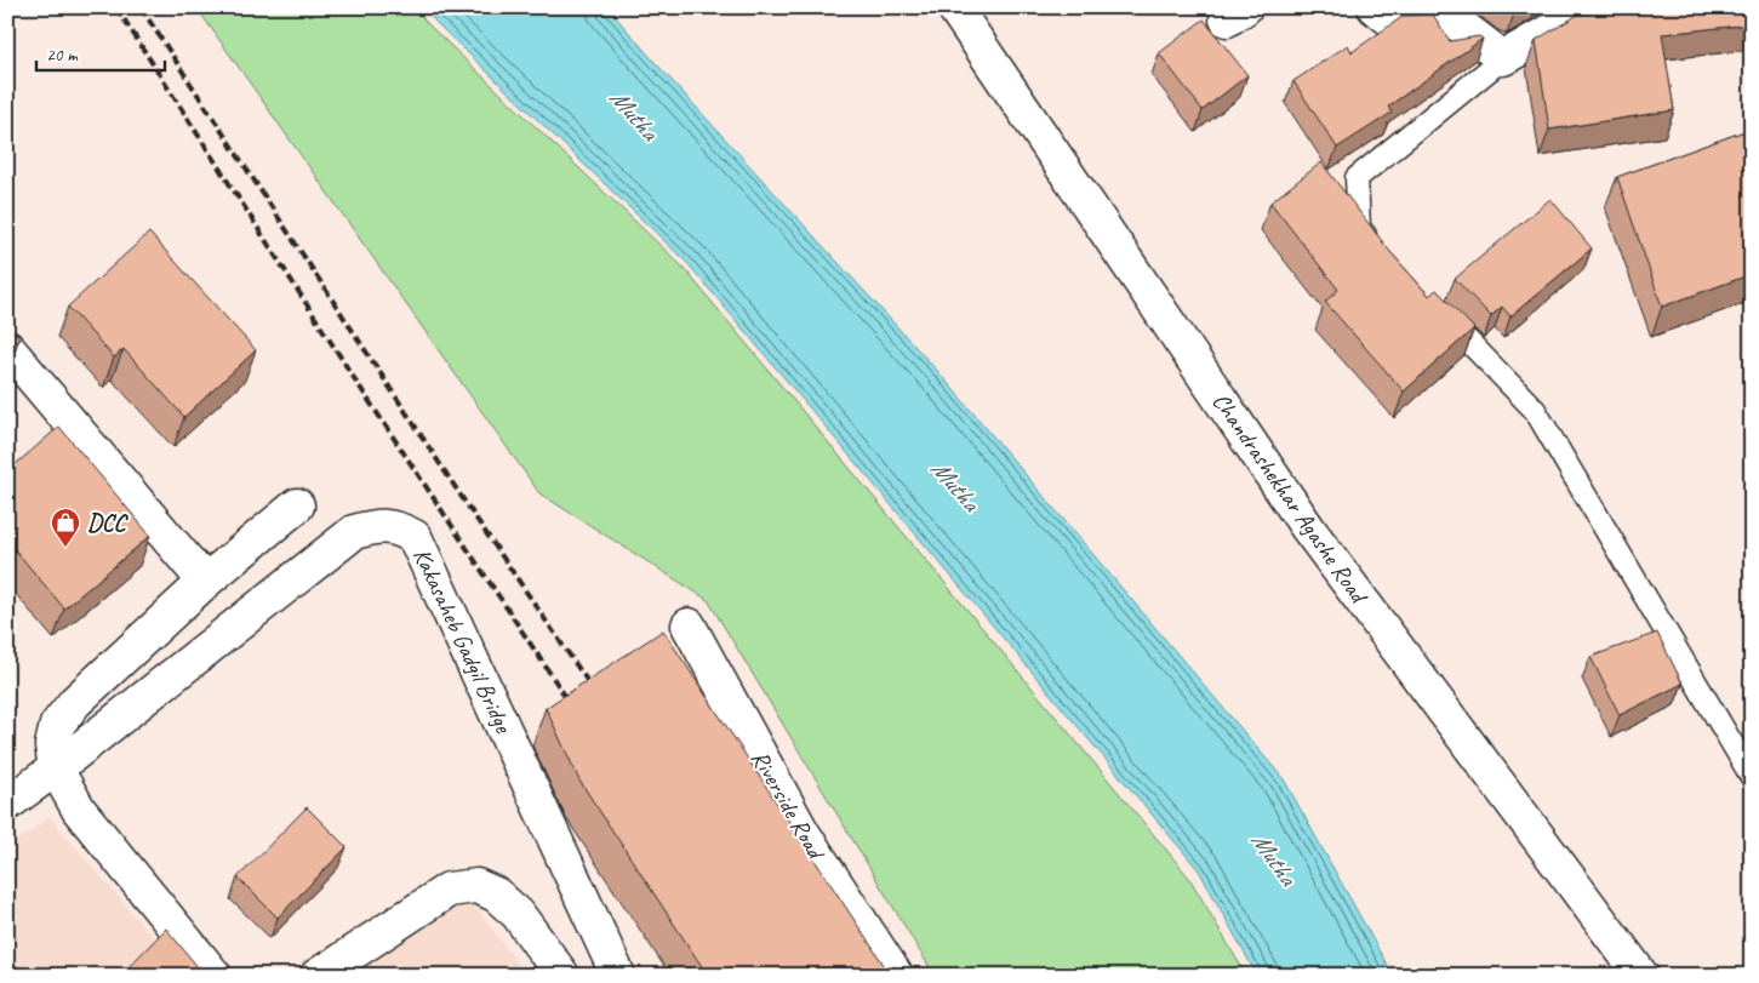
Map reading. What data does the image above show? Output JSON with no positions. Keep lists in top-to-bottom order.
{
  "streets": {
    "street": ["Chandrashekhar Agashe Road", "Kakasaheb Gadgil Bridge", "Riverside Road"]
  },
  "water": ["Mutha"],
  "places": {
    "shop": ["DCC"]
  },
  "scale_bar": "20 m"
}
